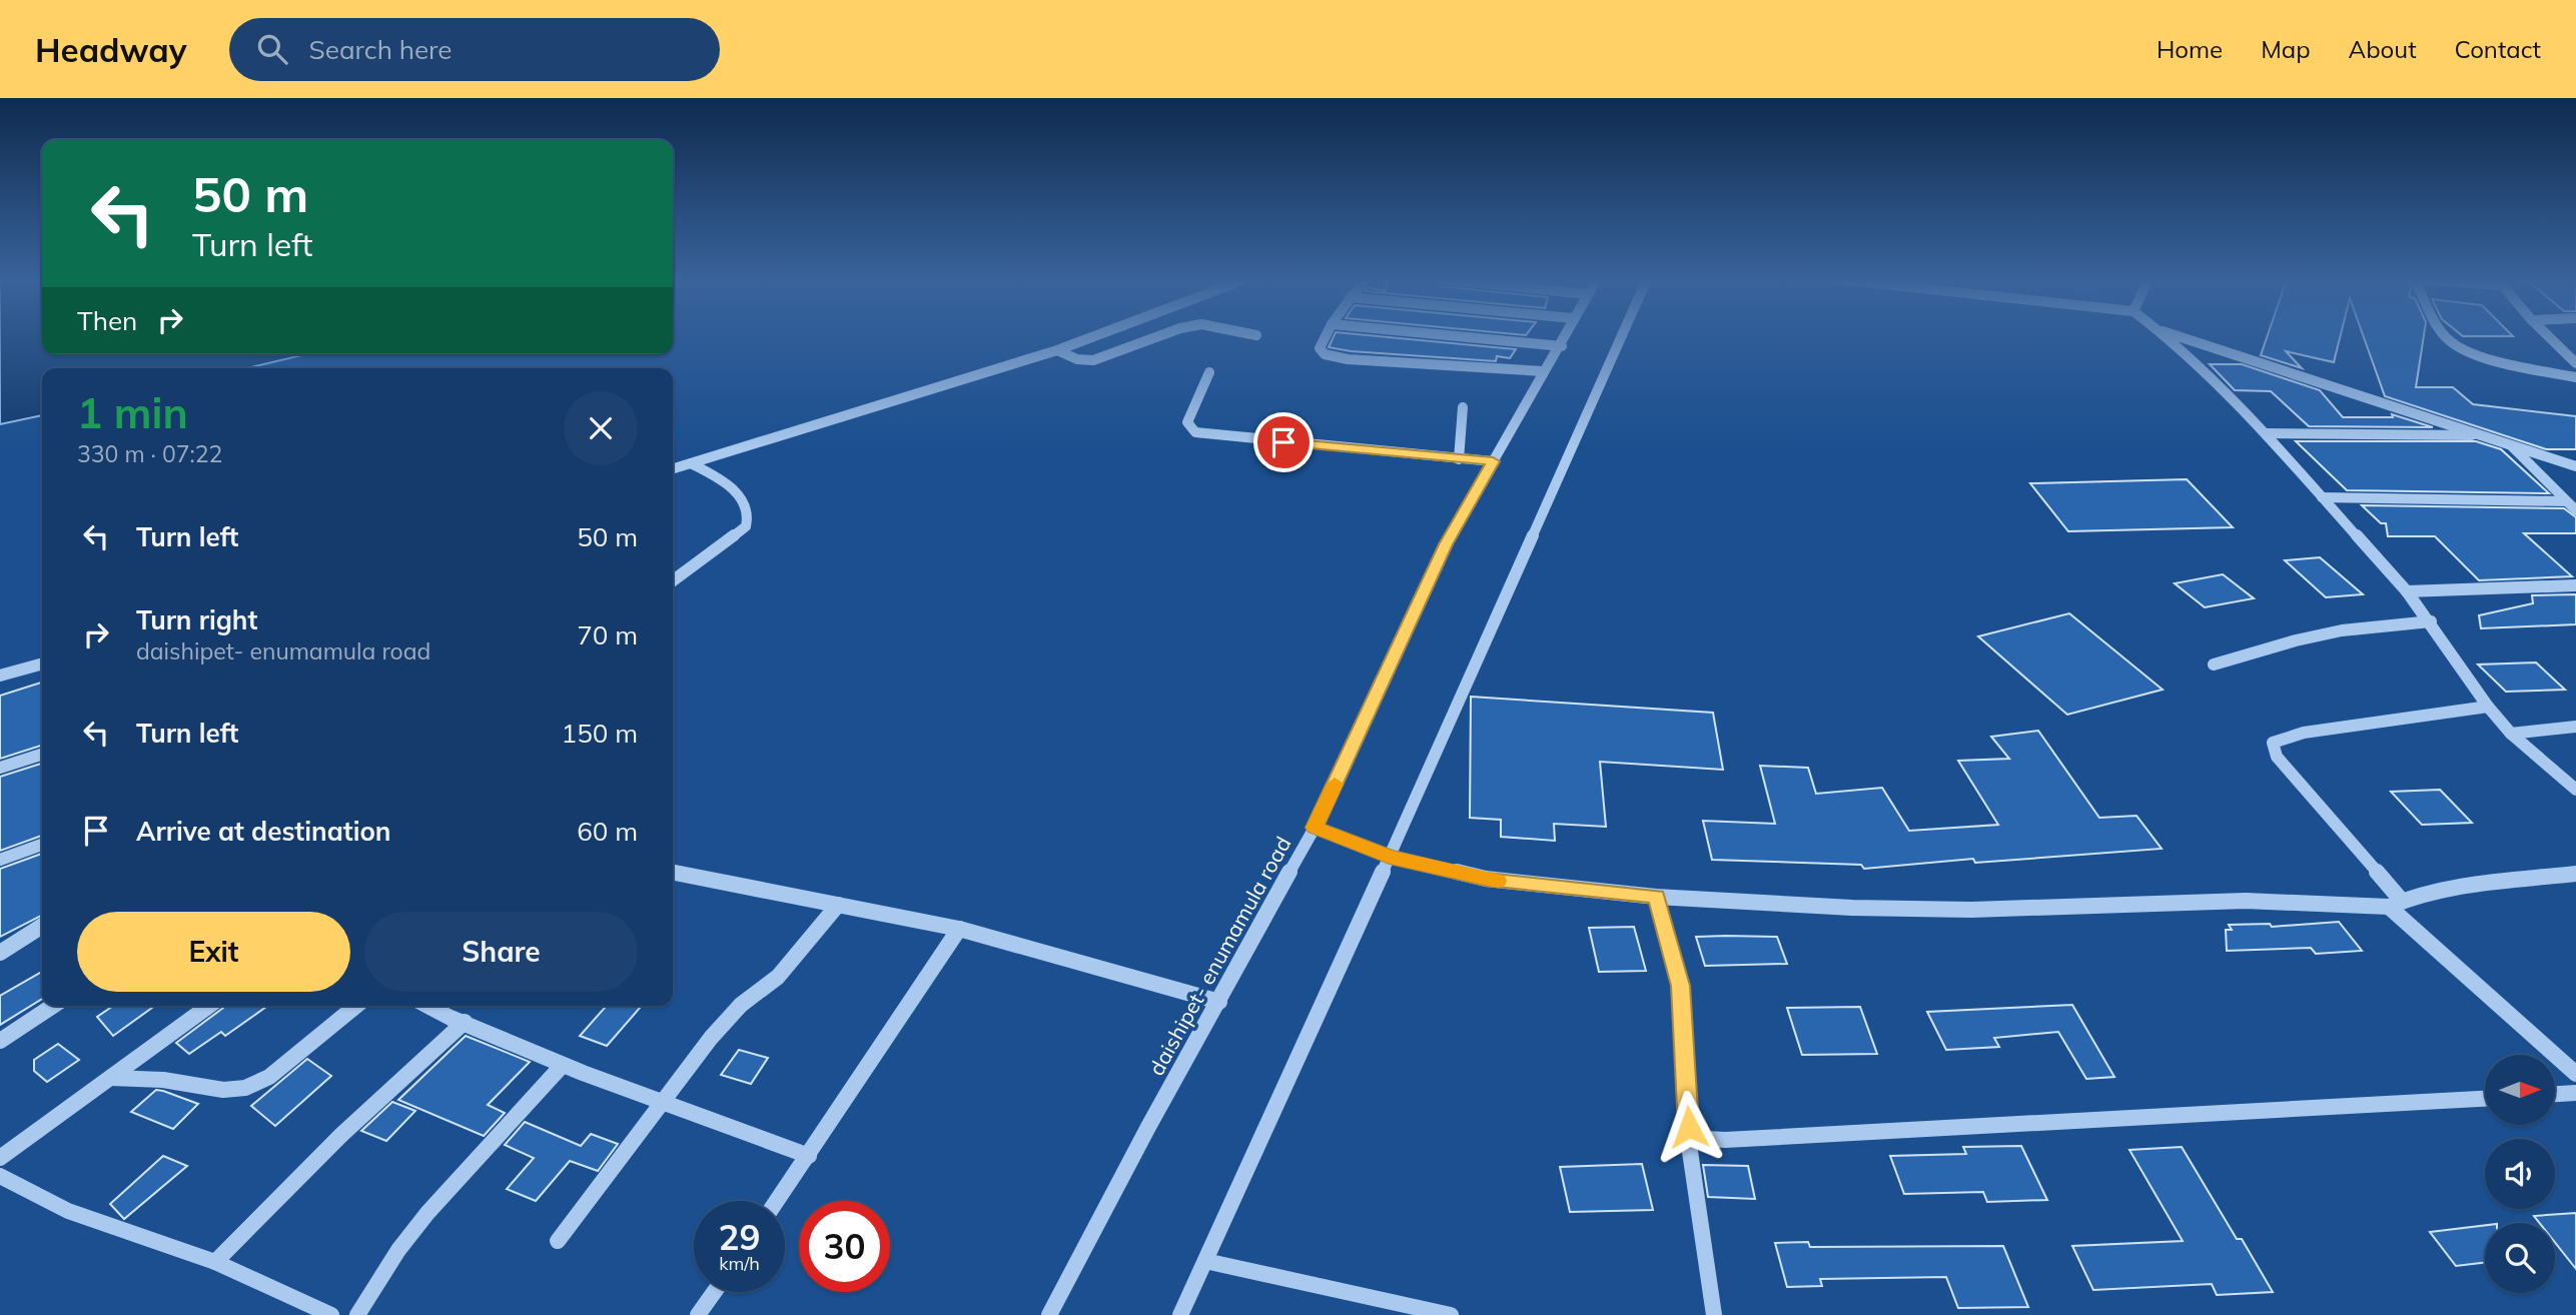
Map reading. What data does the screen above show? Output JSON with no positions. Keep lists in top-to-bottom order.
{
  "streets": {
    "street": ["daishipet- enumamula road"]
  },
  "north": "right",
  "page": {
    "header": "Headway",
    "search": "Search here",
    "nav": [
      "Home",
      "Map",
      "About",
      "Contact"
    ],
    "turn": ["50 m", "Turn left"],
    "then": "Then",
    "heading": ["1 min", "330 m · 07:22"],
    "list": [
      {
        "name": "Turn left",
        "value": "50 m"
      },
      {
        "name": "Turn right",
        "note": "daishipet- enumamula road",
        "value": "70 m"
      },
      {
        "name": "Turn left",
        "value": "150 m"
      },
      {
        "name": "Arrive at destination",
        "value": "60 m"
      }
    ],
    "buttons": ["Exit", "Share"],
    "speed": "29 km/h",
    "limit": "30"
  }
}
